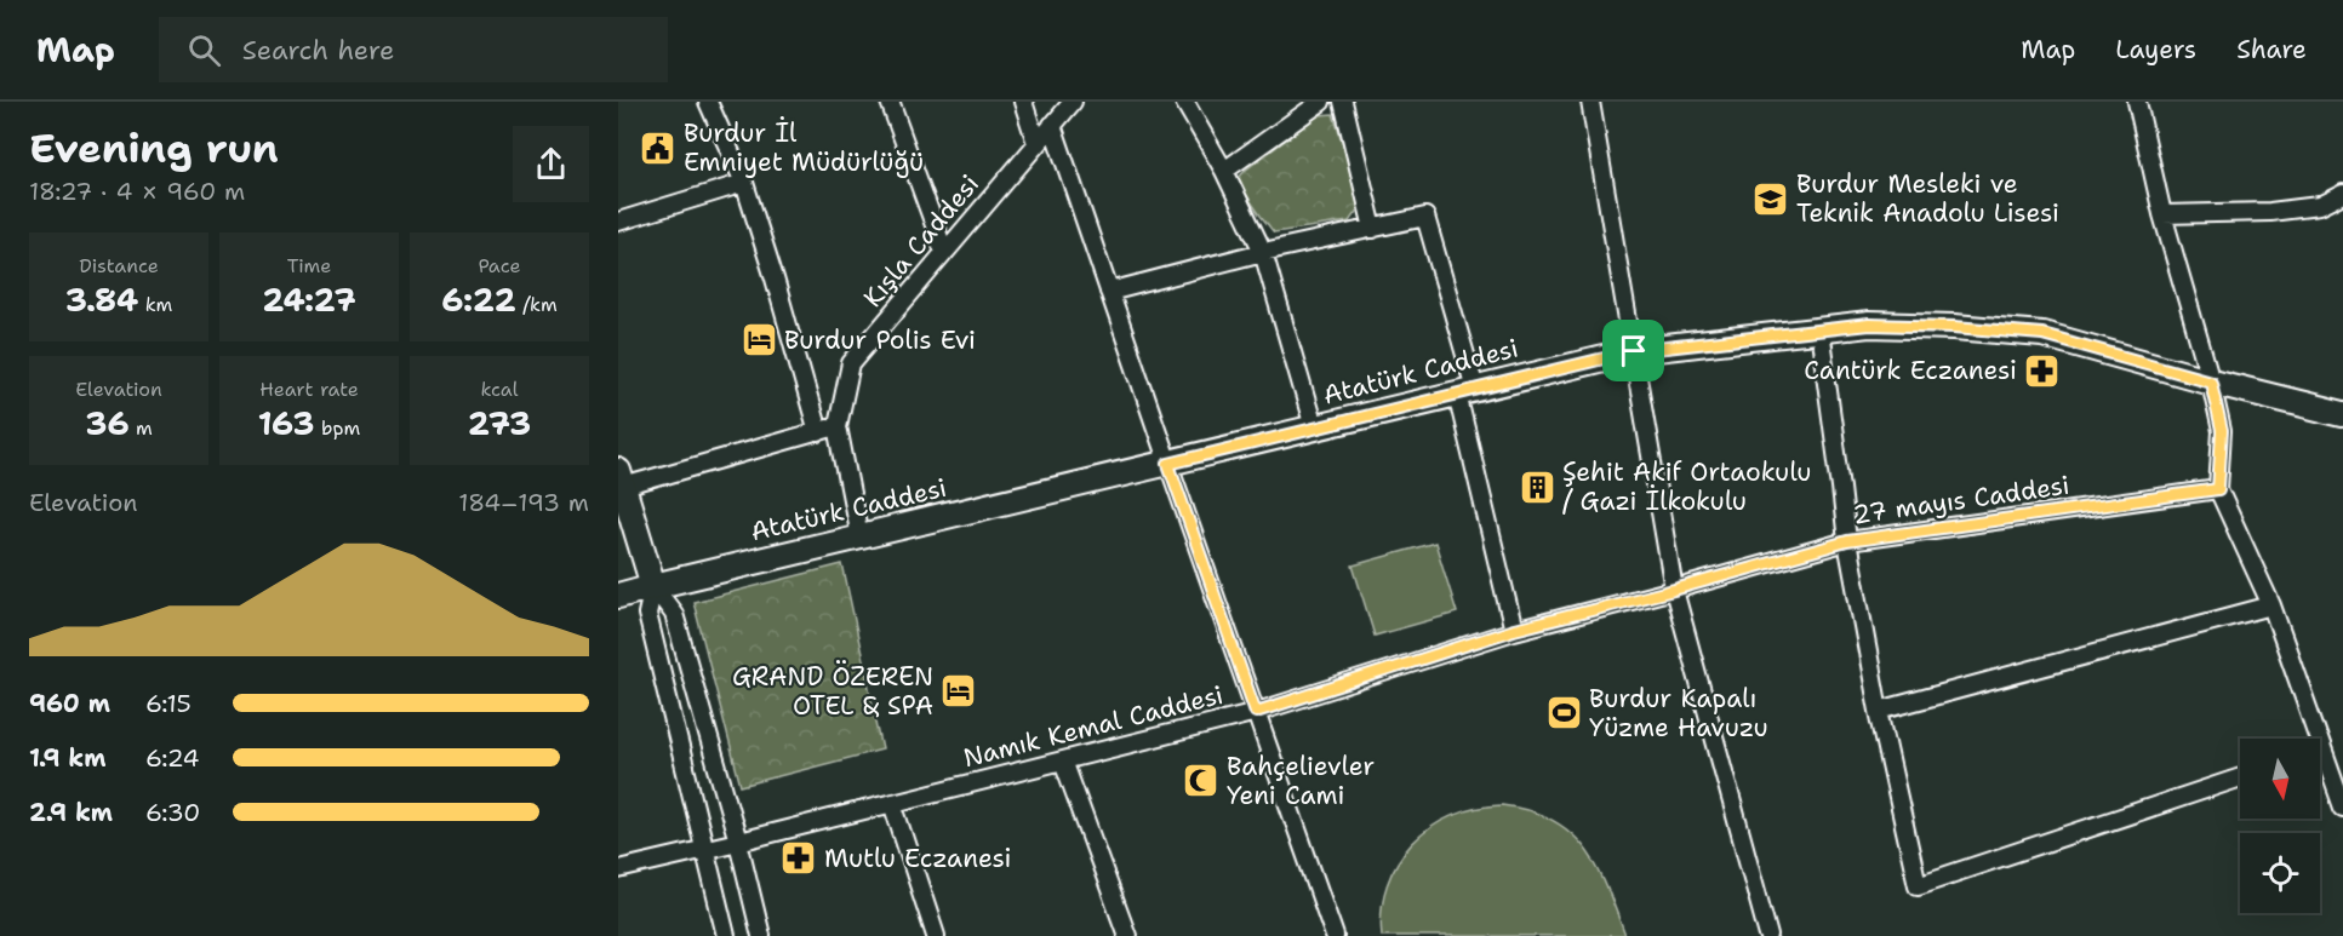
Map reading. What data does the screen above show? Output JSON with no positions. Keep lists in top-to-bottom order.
{
  "streets": {
    "main road": ["Atatürk Caddesi"],
    "street": ["Kışla Caddesi", "27 mayıs Caddesi", "Namık Kemal Caddesi"]
  },
  "crossings": [
    ["27 mayıs Caddesi", "Namık Kemal Caddesi"]
  ],
  "places": {
    "public building": ["Burdur İl Emniyet Müdürlüğü"],
    "school or university": ["Burdur Mesleki ve Teknik Anadolu Lisesi"],
    "hotel": ["Burdur Polis Evi", "GRAND ÖZEREN OTEL & SPA"],
    "pharmacy": ["Cantürk Eczanesi", "Mutlu Eczanesi"],
    "building": ["Şehit Akif Ortaokulu / Gazi İlkokulu"],
    "sports": ["Burdur Kapalı Yüzme Havuzu"],
    "mosque": ["Bahçelievler Yeni Cami"]
  },
  "north": "bottom",
  "page": {
    "header": "Map",
    "search": "Search here",
    "nav": ["Map", "Layers", "Share"],
    "heading": ["Evening run", "18:27 · 4 × 960 m"],
    "stats": [
      ["Distance", "3.84 km"],
      ["Time", "24:27"],
      ["Pace", "6:22 /km"],
      ["Elevation", "36 m"],
      ["Heart rate", "163 bpm"],
      ["kcal", "273"]
    ],
    "chart": ["Elevation", "184–193 m"],
    "list": [
      {
        "name": "960 m",
        "note": "6:15"
      },
      {
        "name": "1.9 km",
        "note": "6:24"
      },
      {
        "name": "2.9 km",
        "note": "6:30"
      }
    ]
  }
}
